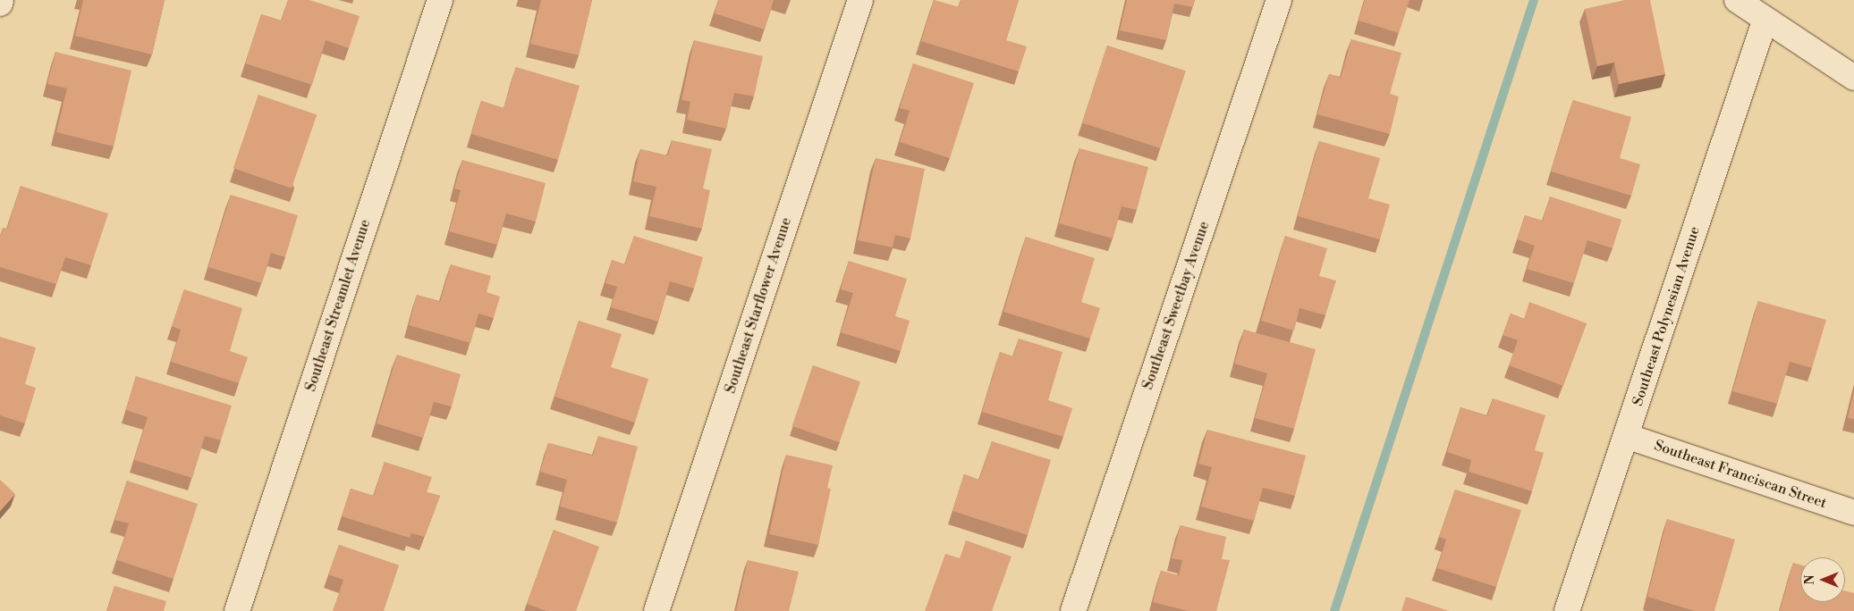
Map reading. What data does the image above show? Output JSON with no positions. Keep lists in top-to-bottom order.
{
  "streets": {
    "street": [
      "Southeast Streamlet Avenue",
      "Southeast Starflower Avenue",
      "Southeast Sweetbay Avenue",
      "Southeast Polynesian Avenue",
      "Southeast Franciscan Street"
    ]
  },
  "crossings": [
    ["Southeast Polynesian Avenue", "Southeast Franciscan Street"]
  ],
  "north": "left"
}
